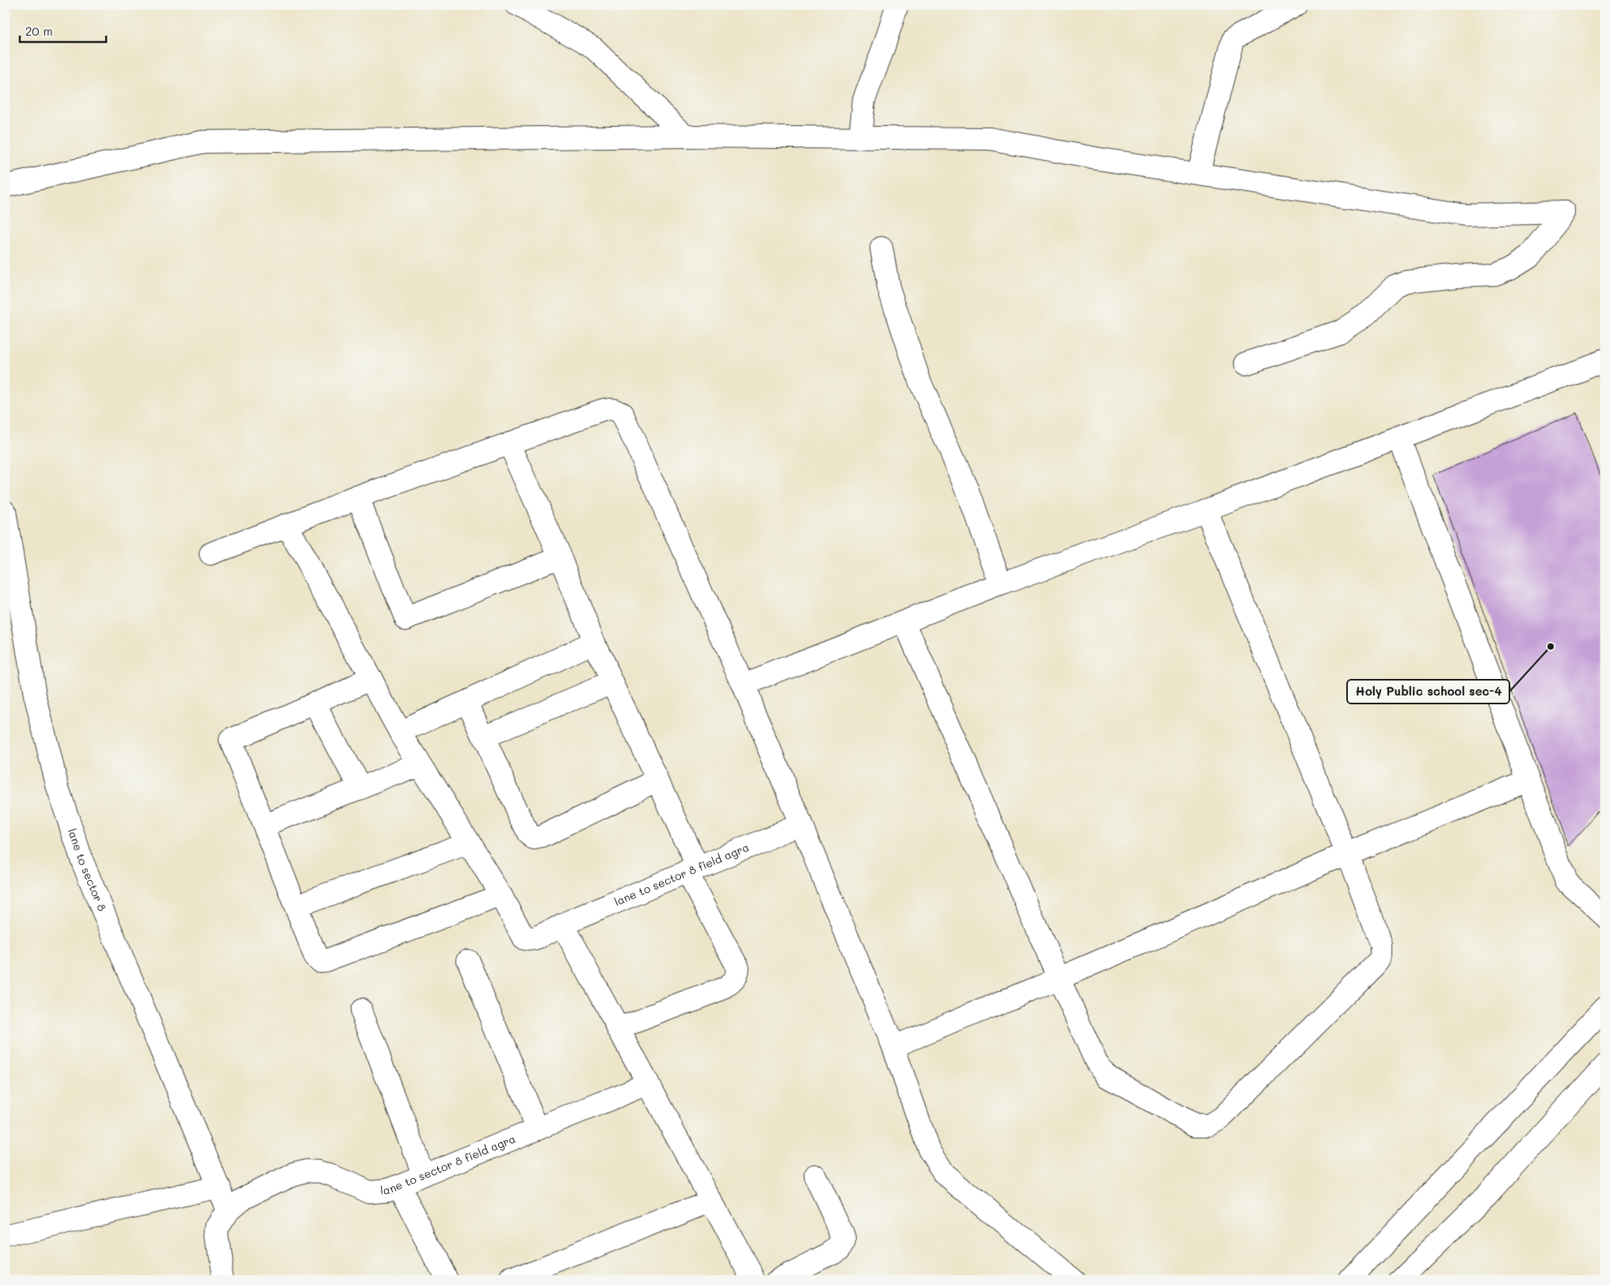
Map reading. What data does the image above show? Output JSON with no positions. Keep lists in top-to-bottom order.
{
  "streets": {
    "street": ["lane to sector 8", "lane to sector 8 field agra"]
  },
  "crossings": [
    ["lane to sector 8", "lane to sector 8 field agra"]
  ],
  "places": ["Holy Public school sec-4"],
  "scale_bar": "20 m"
}
